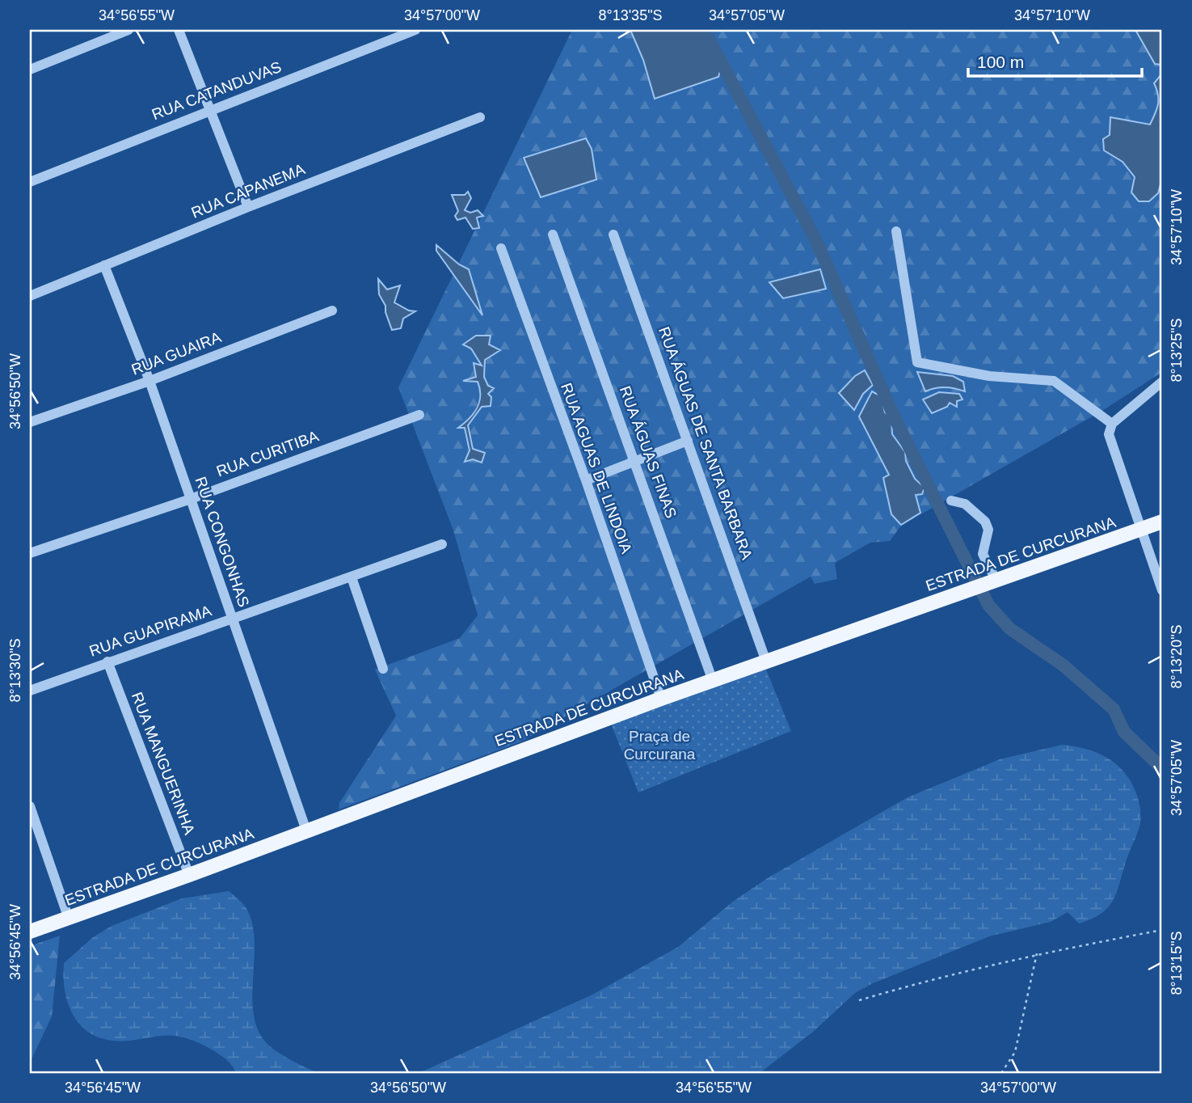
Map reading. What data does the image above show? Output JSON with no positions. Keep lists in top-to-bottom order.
{
  "streets": {
    "main road": ["ESTRADA DE CURCURANA"],
    "street": [
      "RUA CATANDUVAS",
      "RUA CAPANEMA",
      "RUA GUAIRA",
      "RUA ÁGUAS DE SANTA BARBARA",
      "RUA ÁGUAS FINAS",
      "RUA CURITIBA",
      "RUA AGUAS DE LINDOIA",
      "RUA CONGONHAS",
      "RUA GUAPIRAMA",
      "RUA MANGUERINHA"
    ]
  },
  "crossings": [
    ["RUA CAPANEMA", "RUA CONGONHAS"],
    ["RUA GUAIRA", "RUA CONGONHAS"],
    ["RUA ÁGUAS DE SANTA BARBARA", "ESTRADA DE CURCURANA"],
    ["RUA ÁGUAS FINAS", "ESTRADA DE CURCURANA"],
    ["RUA CURITIBA", "RUA CONGONHAS"],
    ["RUA AGUAS DE LINDOIA", "ESTRADA DE CURCURANA"],
    ["RUA CONGONHAS", "ESTRADA DE CURCURANA"],
    ["RUA CONGONHAS", "RUA GUAPIRAMA"],
    ["ESTRADA DE CURCURANA", "RUA MANGUERINHA"],
    ["RUA GUAPIRAMA", "RUA MANGUERINHA"]
  ],
  "parks": ["Praça de Curcurana"],
  "scale_bar": "100 m",
  "coordinates": [
    "34°56'55\"W",
    "34°57'00\"W",
    "8°13'35\"S",
    "34°57'05\"W",
    "34°57'10\"W",
    "8°13'25\"S",
    "34°56'50\"W",
    "8°13'20\"S",
    "8°13'30\"S",
    "34°56'45\"W",
    "8°13'15\"S"
  ]
}
